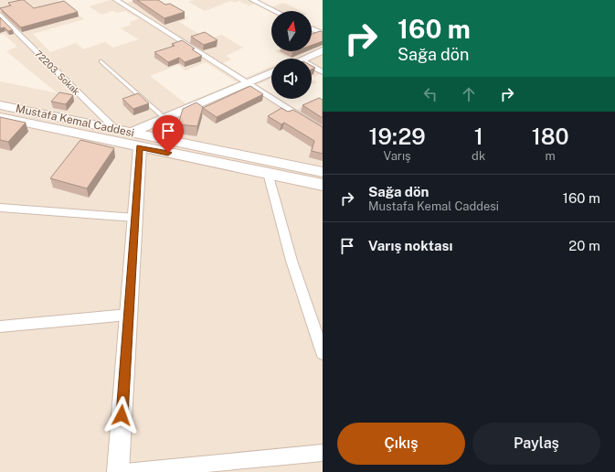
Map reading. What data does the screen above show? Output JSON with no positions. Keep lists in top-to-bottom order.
{
  "streets": {
    "main road": ["Mustafa Kemal Caddesi"],
    "street": ["72203. Sokak"]
  },
  "crossings": [
    ["72203. Sokak", "Mustafa Kemal Caddesi"]
  ],
  "north": "top",
  "page": {
    "turn": ["160 m", "Sağa dön"],
    "eta": [
      "19:29",
      "Varış",
      "1",
      "dk",
      "180",
      "m"
    ],
    "list": [
      {
        "name": "Sağa dön",
        "note": "Mustafa Kemal Caddesi",
        "value": "160 m"
      },
      {
        "name": "Varış noktası",
        "value": "20 m"
      }
    ],
    "buttons": ["Çıkış", "Paylaş"]
  }
}
